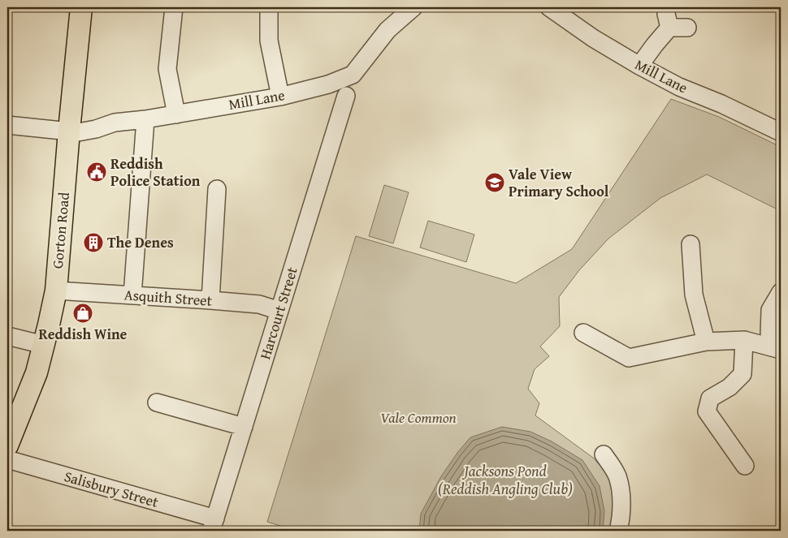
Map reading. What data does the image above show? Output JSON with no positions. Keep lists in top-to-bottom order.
{
  "streets": {
    "main road": ["Gorton Road"],
    "street": [
      "Mill Lane",
      "Asquith Street",
      "Harcourt Street",
      "Salisbury Street"
    ]
  },
  "crossings": [
    ["Mill Lane", "Gorton Road"],
    ["Gorton Road", "Asquith Street"],
    ["Asquith Street", "Harcourt Street"],
    ["Harcourt Street", "Salisbury Street"]
  ],
  "water": ["Jacksons Pond (Reddish Angling Club)"],
  "parks": ["Vale Common"],
  "places": {
    "public building": ["Reddish Police Station"],
    "school or university": ["Vale View Primary School"],
    "building": ["The Denes"],
    "shop": ["Reddish Wine"]
  }
}
